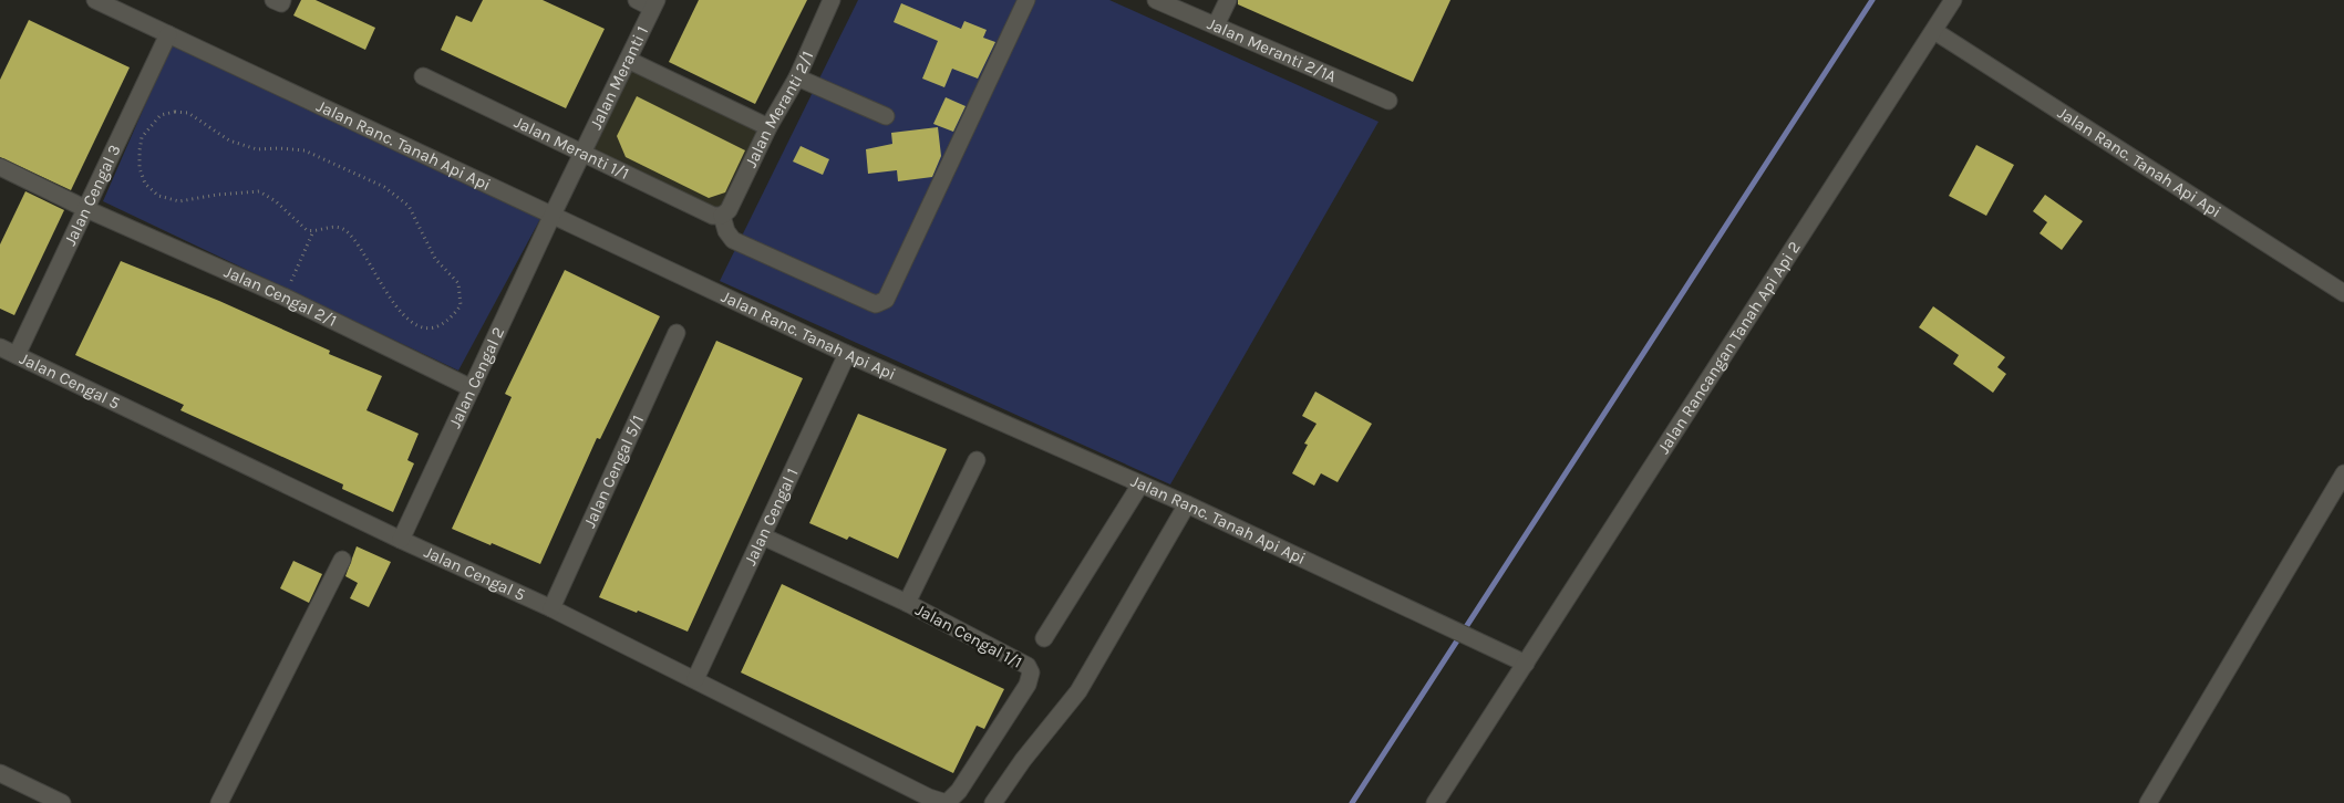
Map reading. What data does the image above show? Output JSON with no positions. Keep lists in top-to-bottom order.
{
  "streets": {
    "street": [
      "Jalan Meranti 2/1A",
      "Jalan Meranti 1",
      "Jalan Meranti 2/1",
      "Jalan Ranc. Tanah Api Api",
      "Jalan Meranti 1/1",
      "Jalan Cengal 3",
      "Jalan Cengal 2/1",
      "Jalan Rancangan Tanah Api Api 2",
      "Jalan Cengal 2",
      "Jalan Cengal 5",
      "Jalan Cengal 5/1",
      "Jalan Cengal 1",
      "Jalan Cengal 1/1"
    ]
  },
  "crossings": [
    ["Jalan Meranti 1", "Jalan Ranc. Tanah Api Api"],
    ["Jalan Meranti 1", "Jalan Meranti 1/1"],
    ["Jalan Meranti 1", "Jalan Cengal 2"],
    ["Jalan Meranti 2/1", "Jalan Meranti 1/1"],
    ["Jalan Ranc. Tanah Api Api", "Jalan Cengal 3"],
    ["Jalan Ranc. Tanah Api Api", "Jalan Rancangan Tanah Api Api 2"],
    ["Jalan Ranc. Tanah Api Api", "Jalan Cengal 2"],
    ["Jalan Ranc. Tanah Api Api", "Jalan Cengal 1"],
    ["Jalan Cengal 3", "Jalan Cengal 2/1"],
    ["Jalan Cengal 3", "Jalan Cengal 5"],
    ["Jalan Cengal 2/1", "Jalan Cengal 2"],
    ["Jalan Cengal 2", "Jalan Cengal 5"],
    ["Jalan Cengal 5", "Jalan Cengal 5/1"],
    ["Jalan Cengal 5", "Jalan Cengal 1"],
    ["Jalan Cengal 5", "Jalan Cengal 1/1"],
    ["Jalan Cengal 1", "Jalan Cengal 1/1"]
  ]
}
